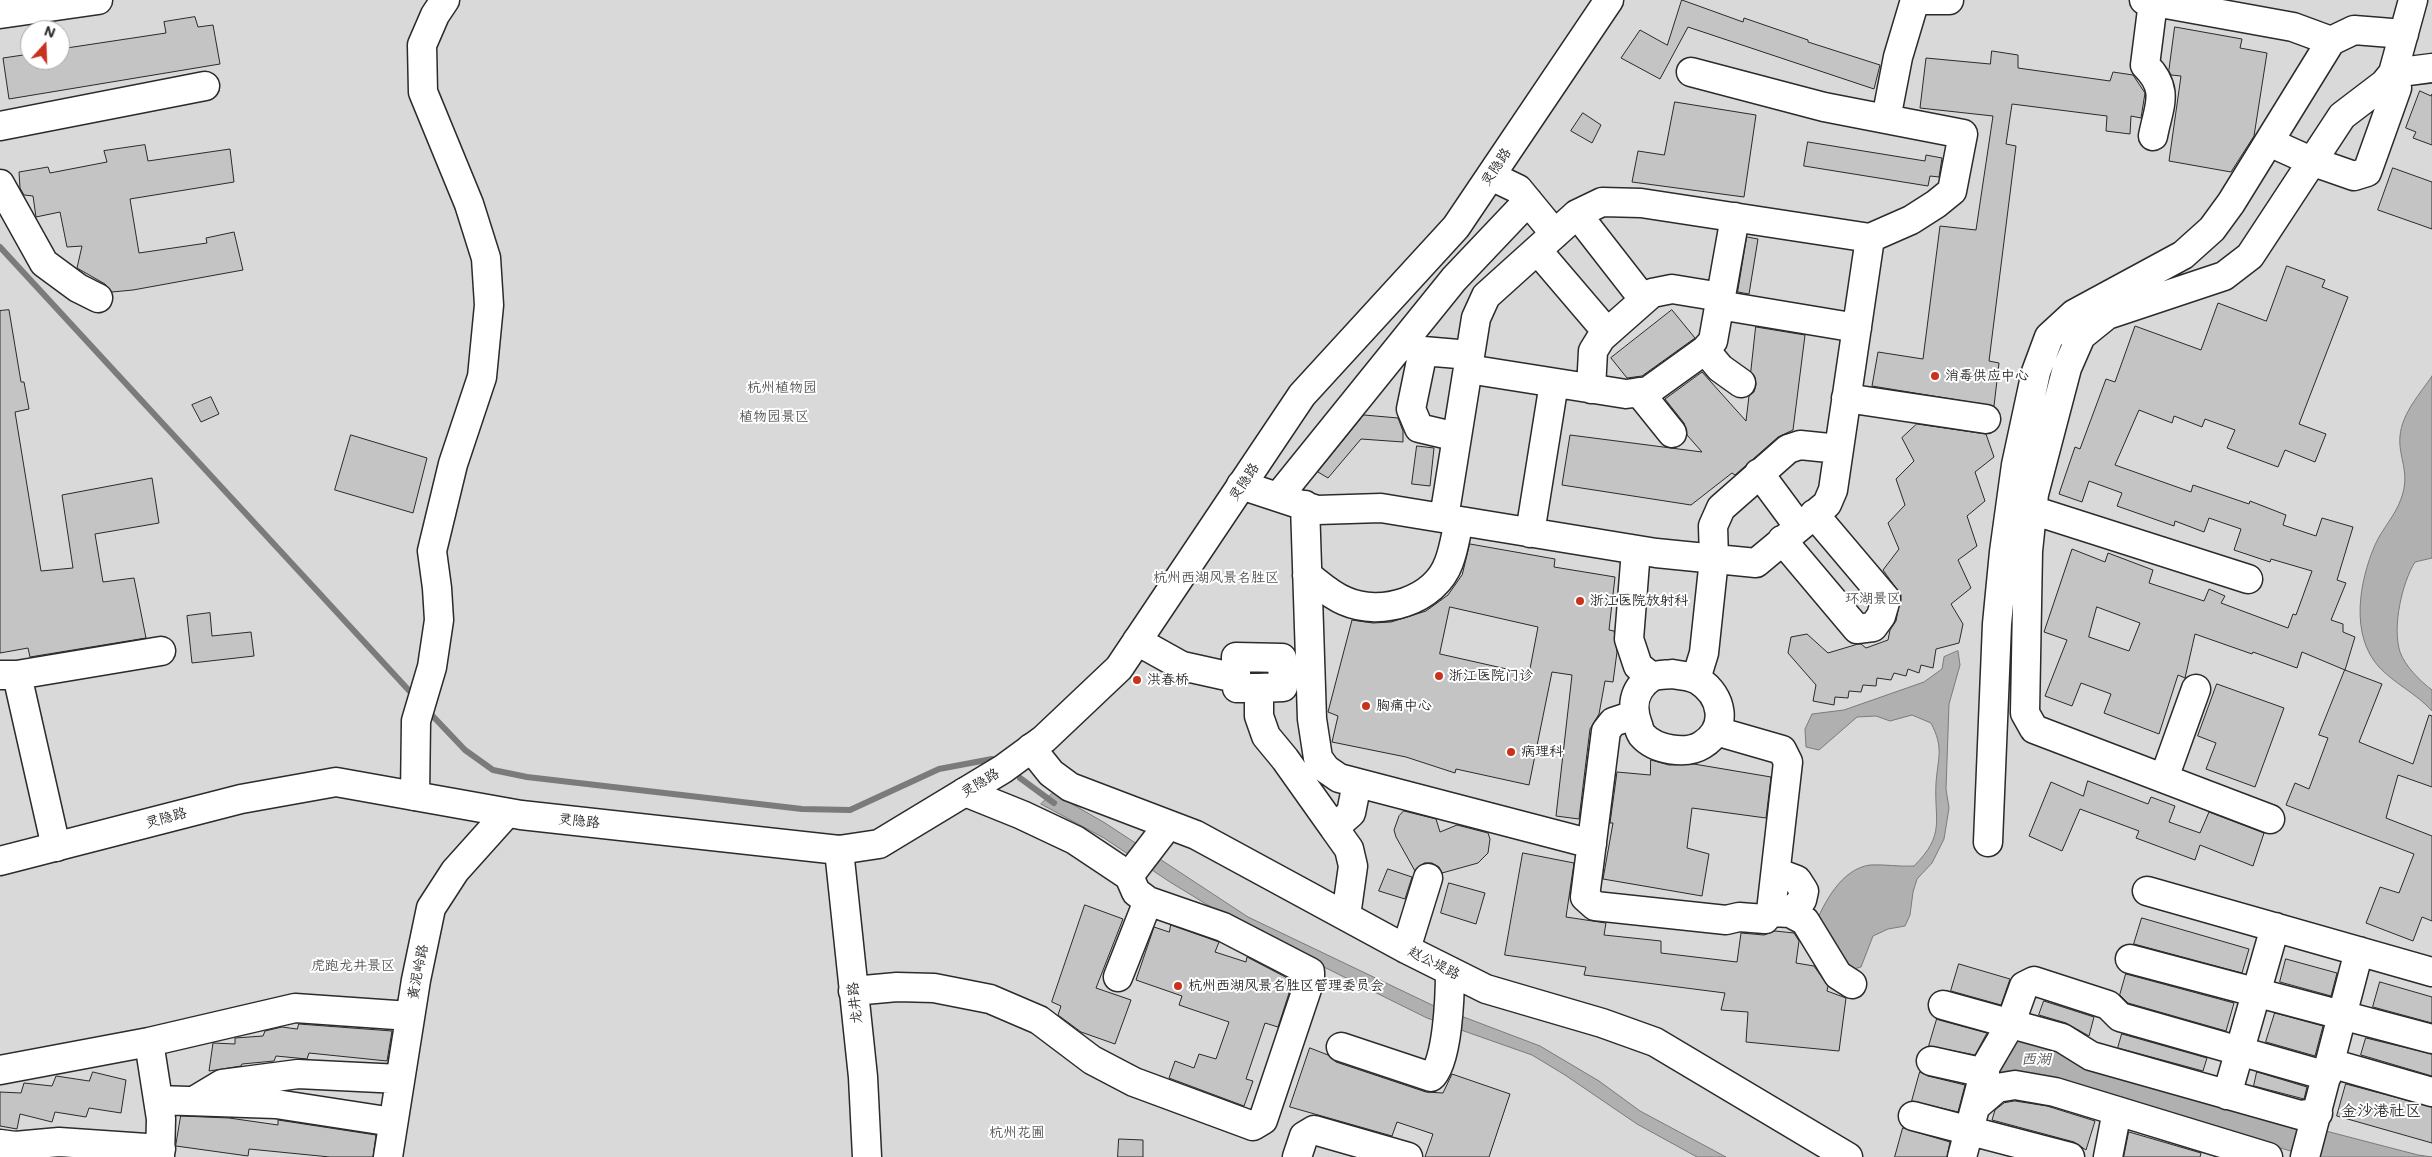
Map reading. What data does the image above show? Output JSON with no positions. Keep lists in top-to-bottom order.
{
  "streets": {
    "street": [
      "灵隐路",
      "赵公堤路",
      "黄泥岭路",
      "龙井路"
    ]
  },
  "crossings": [
    ["灵隐路", "赵公堤路"],
    ["灵隐路", "黄泥岭路"],
    ["灵隐路", "龙井路"]
  ],
  "districts": ["金沙港社区"],
  "water": ["西湖"],
  "parks": [
    "杭州植物园",
    "植物园景区",
    "杭州西湖风景名胜区",
    "环湖景区",
    "虎跑龙井景区",
    "杭州花圃"
  ],
  "places": [
    "消毒供应中心",
    "浙江医院放射科",
    "浙江医院门诊",
    "洪春桥",
    "胸痛中心",
    "病理科",
    "杭州西湖风景名胜区管理委员会"
  ],
  "north": "top"
}
